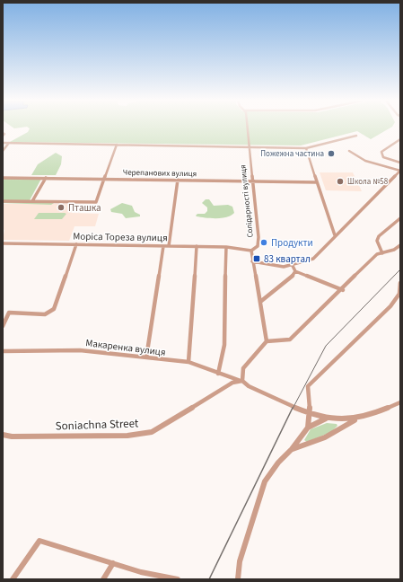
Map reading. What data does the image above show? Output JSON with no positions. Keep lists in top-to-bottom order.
{
  "streets": {
    "street": [
      "Черепанових вулиця",
      "Солідарності вулиця",
      "Моріса Тореза вулиця",
      "Макаренка вулиця",
      "Soniachna Street"
    ]
  },
  "crossings": [
    ["Черепанових вулиця", "Солідарності вулиця"],
    ["Солідарності вулиця", "Моріса Тореза вулиця"],
    ["Макаренка вулиця", "Soniachna Street"]
  ],
  "places": {
    "other": [
      "Пожежна частина",
      "Школа №58",
      "Пташка",
      "Продукти"
    ],
    "transit": ["83 квартал"]
  }
}
